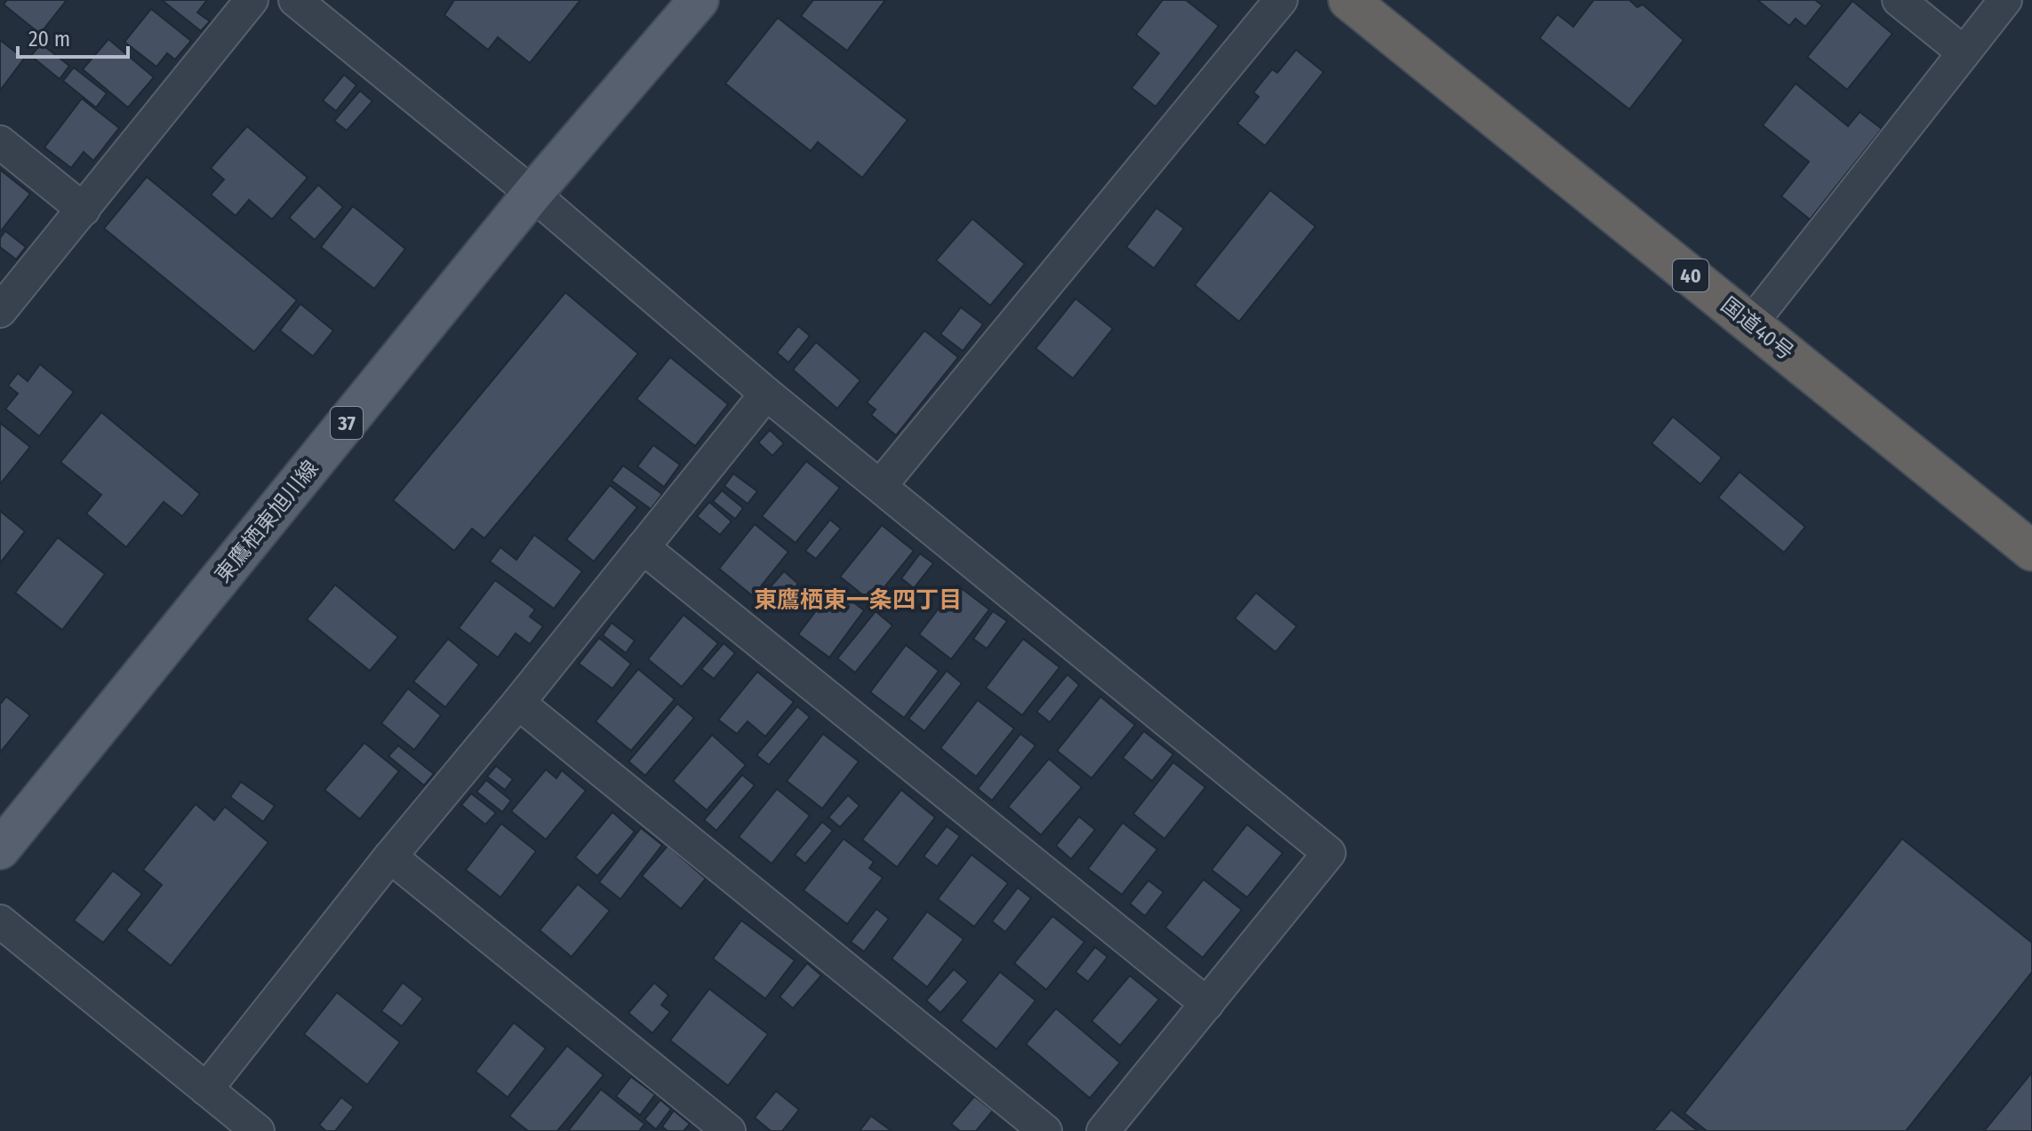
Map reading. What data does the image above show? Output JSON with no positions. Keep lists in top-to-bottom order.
{
  "streets": {
    "highway": ["40", "国道40号"],
    "main road": ["37", "東鷹栖東旭川線"]
  },
  "districts": ["東鷹栖東一条四丁目"],
  "scale_bar": "20 m"
}
